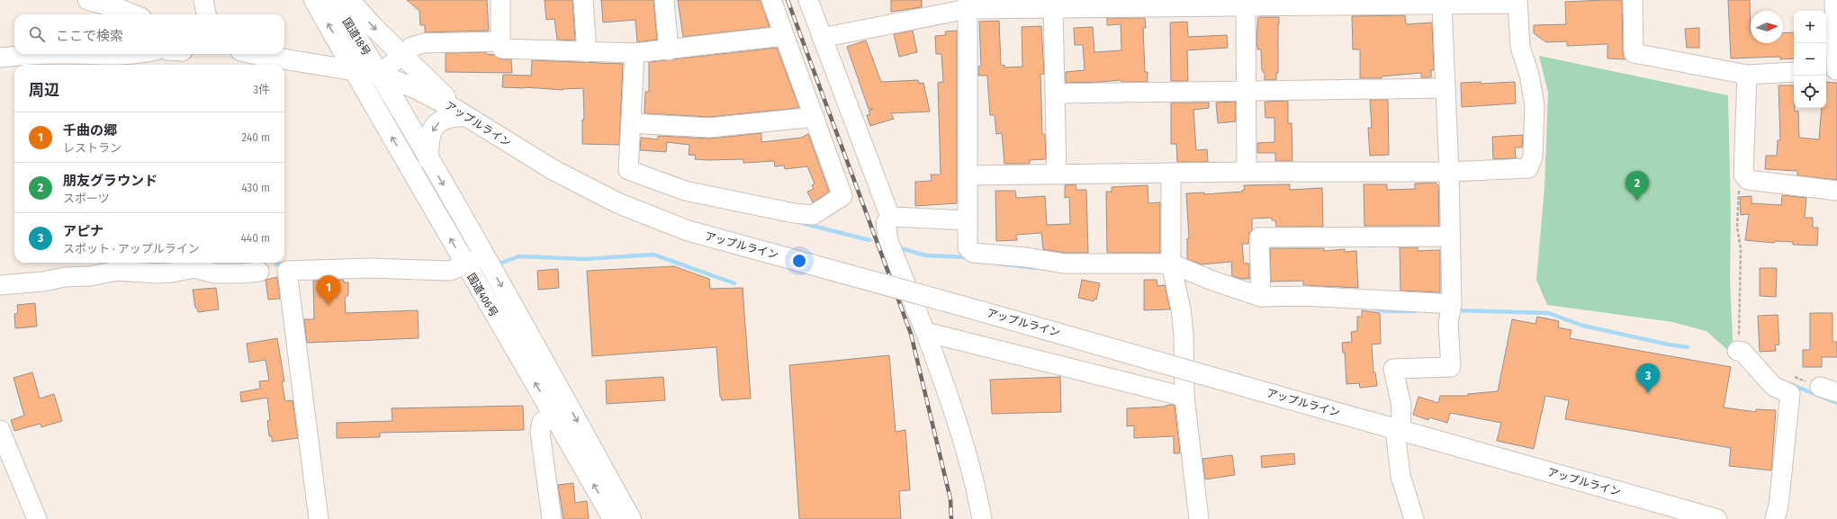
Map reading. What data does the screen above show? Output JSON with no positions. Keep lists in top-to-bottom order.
{
  "streets": {
    "highway": ["国道18号", "アップルライン", "国道406号"]
  },
  "crossings": [
    ["国道18号", "アップルライン"],
    ["国道18号", "国道406号"],
    ["アップルライン", "国道406号"]
  ],
  "north": "right",
  "page": {
    "map_buttons": ["+", "−"],
    "search": "ここで検索",
    "heading": ["周辺", "3件"],
    "list": [
      {
        "mark": "1",
        "name": "千曲の郷",
        "note": "レストラン",
        "value": "240 m"
      },
      {
        "mark": "2",
        "name": "朋友グラウンド",
        "note": "スポーツ",
        "value": "430 m"
      },
      {
        "mark": "3",
        "name": "アピナ",
        "note": "スポット · アップルライン",
        "value": "440 m"
      }
    ],
    "pins": ["2", "1", "3"]
  }
}
